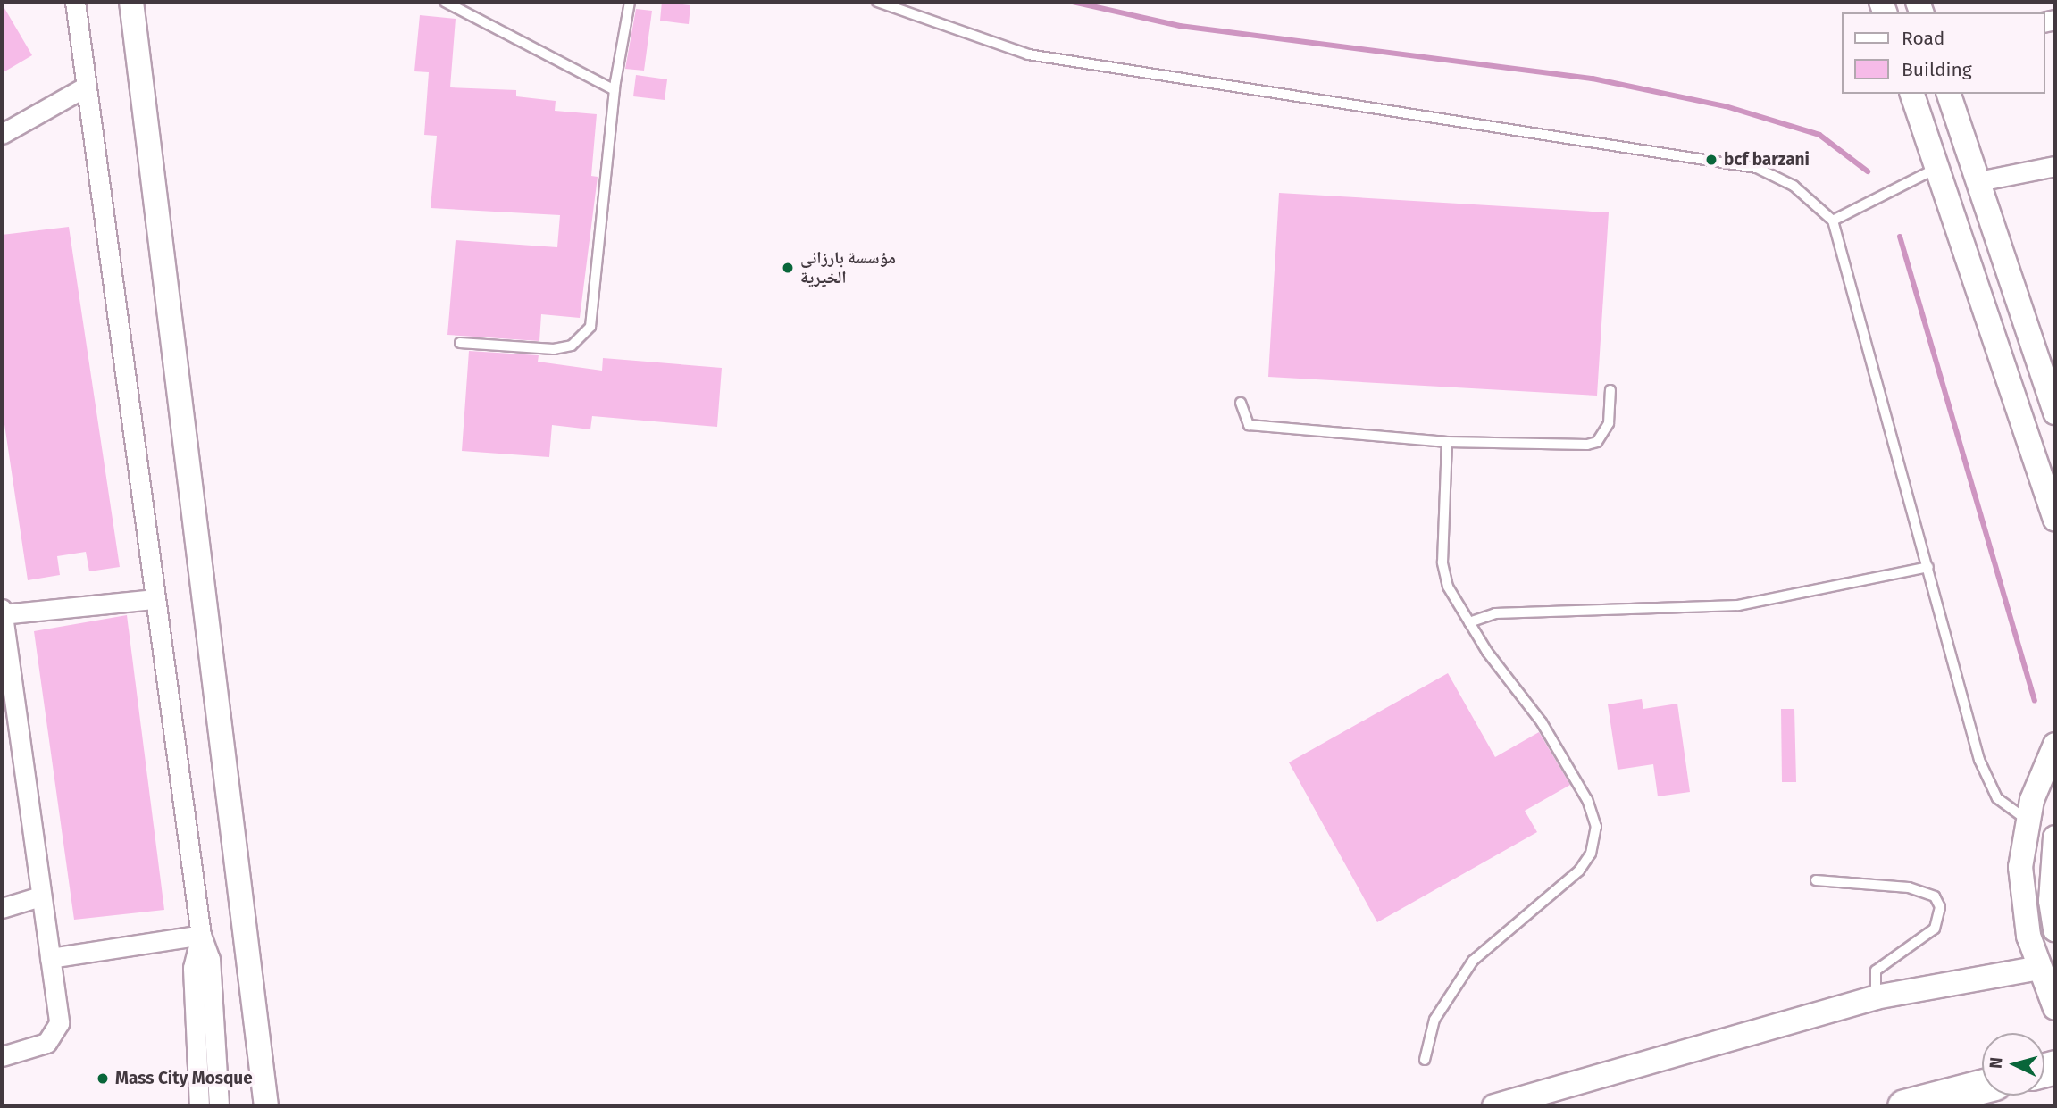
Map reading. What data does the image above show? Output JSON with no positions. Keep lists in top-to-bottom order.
{
  "places": ["bcf barzani", "مؤسسة بارزانی الخیریة", "Mass City Mosque"],
  "legend": ["Road", "Building"],
  "north": "left"
}
